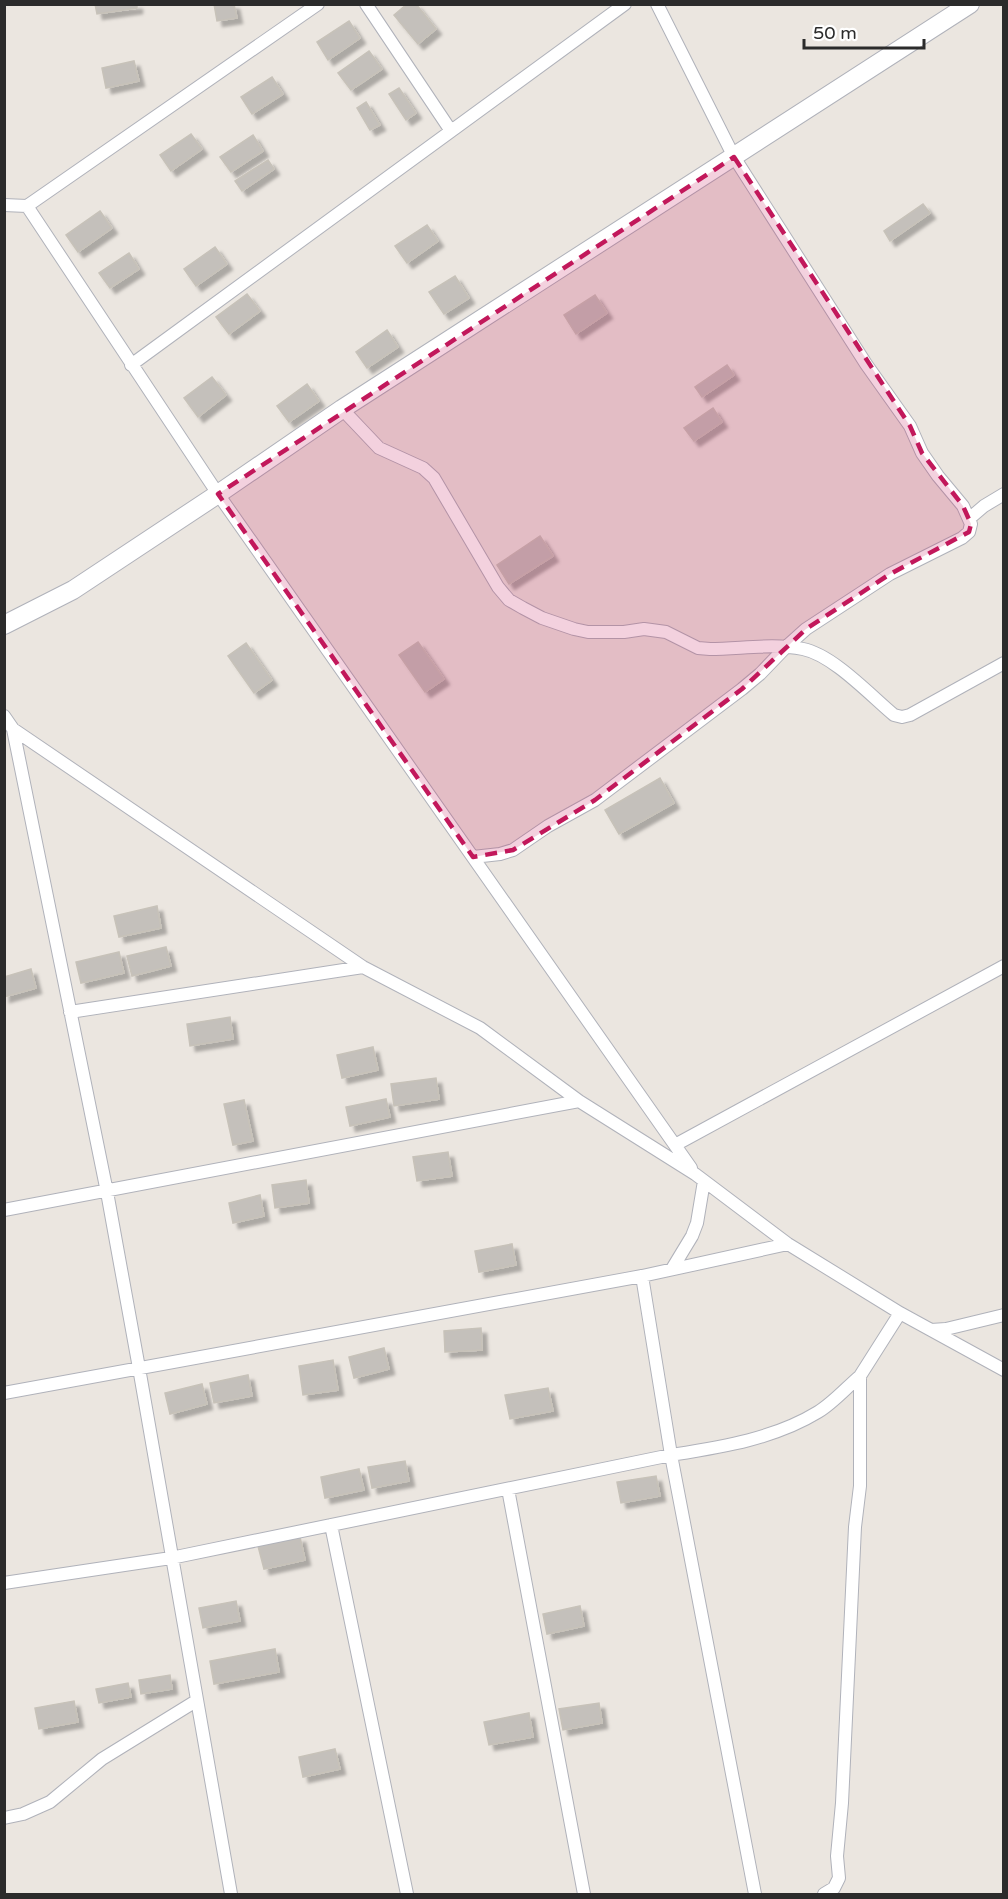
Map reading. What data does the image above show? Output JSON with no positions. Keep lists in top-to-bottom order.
{
  "scale_bar": "50 m"
}
